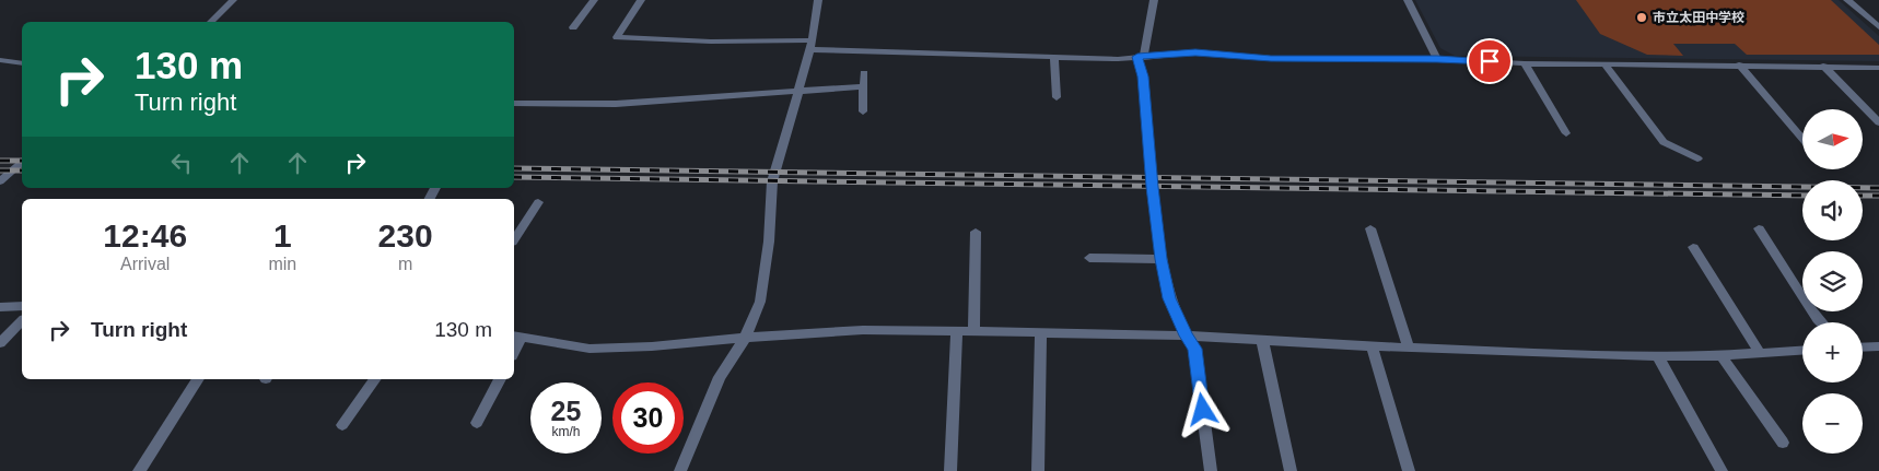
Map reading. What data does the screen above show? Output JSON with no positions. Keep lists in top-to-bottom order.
{
  "places": ["市立太田中学校"],
  "north": "right",
  "page": {
    "turn": ["130 m", "Turn right"],
    "map_buttons": ["+", "−"],
    "eta": [
      "12:46",
      "Arrival",
      "1",
      "min",
      "230",
      "m"
    ],
    "list": [
      {
        "name": "Turn right",
        "value": "130 m"
      }
    ],
    "speed": "25 km/h",
    "limit": "30"
  }
}
